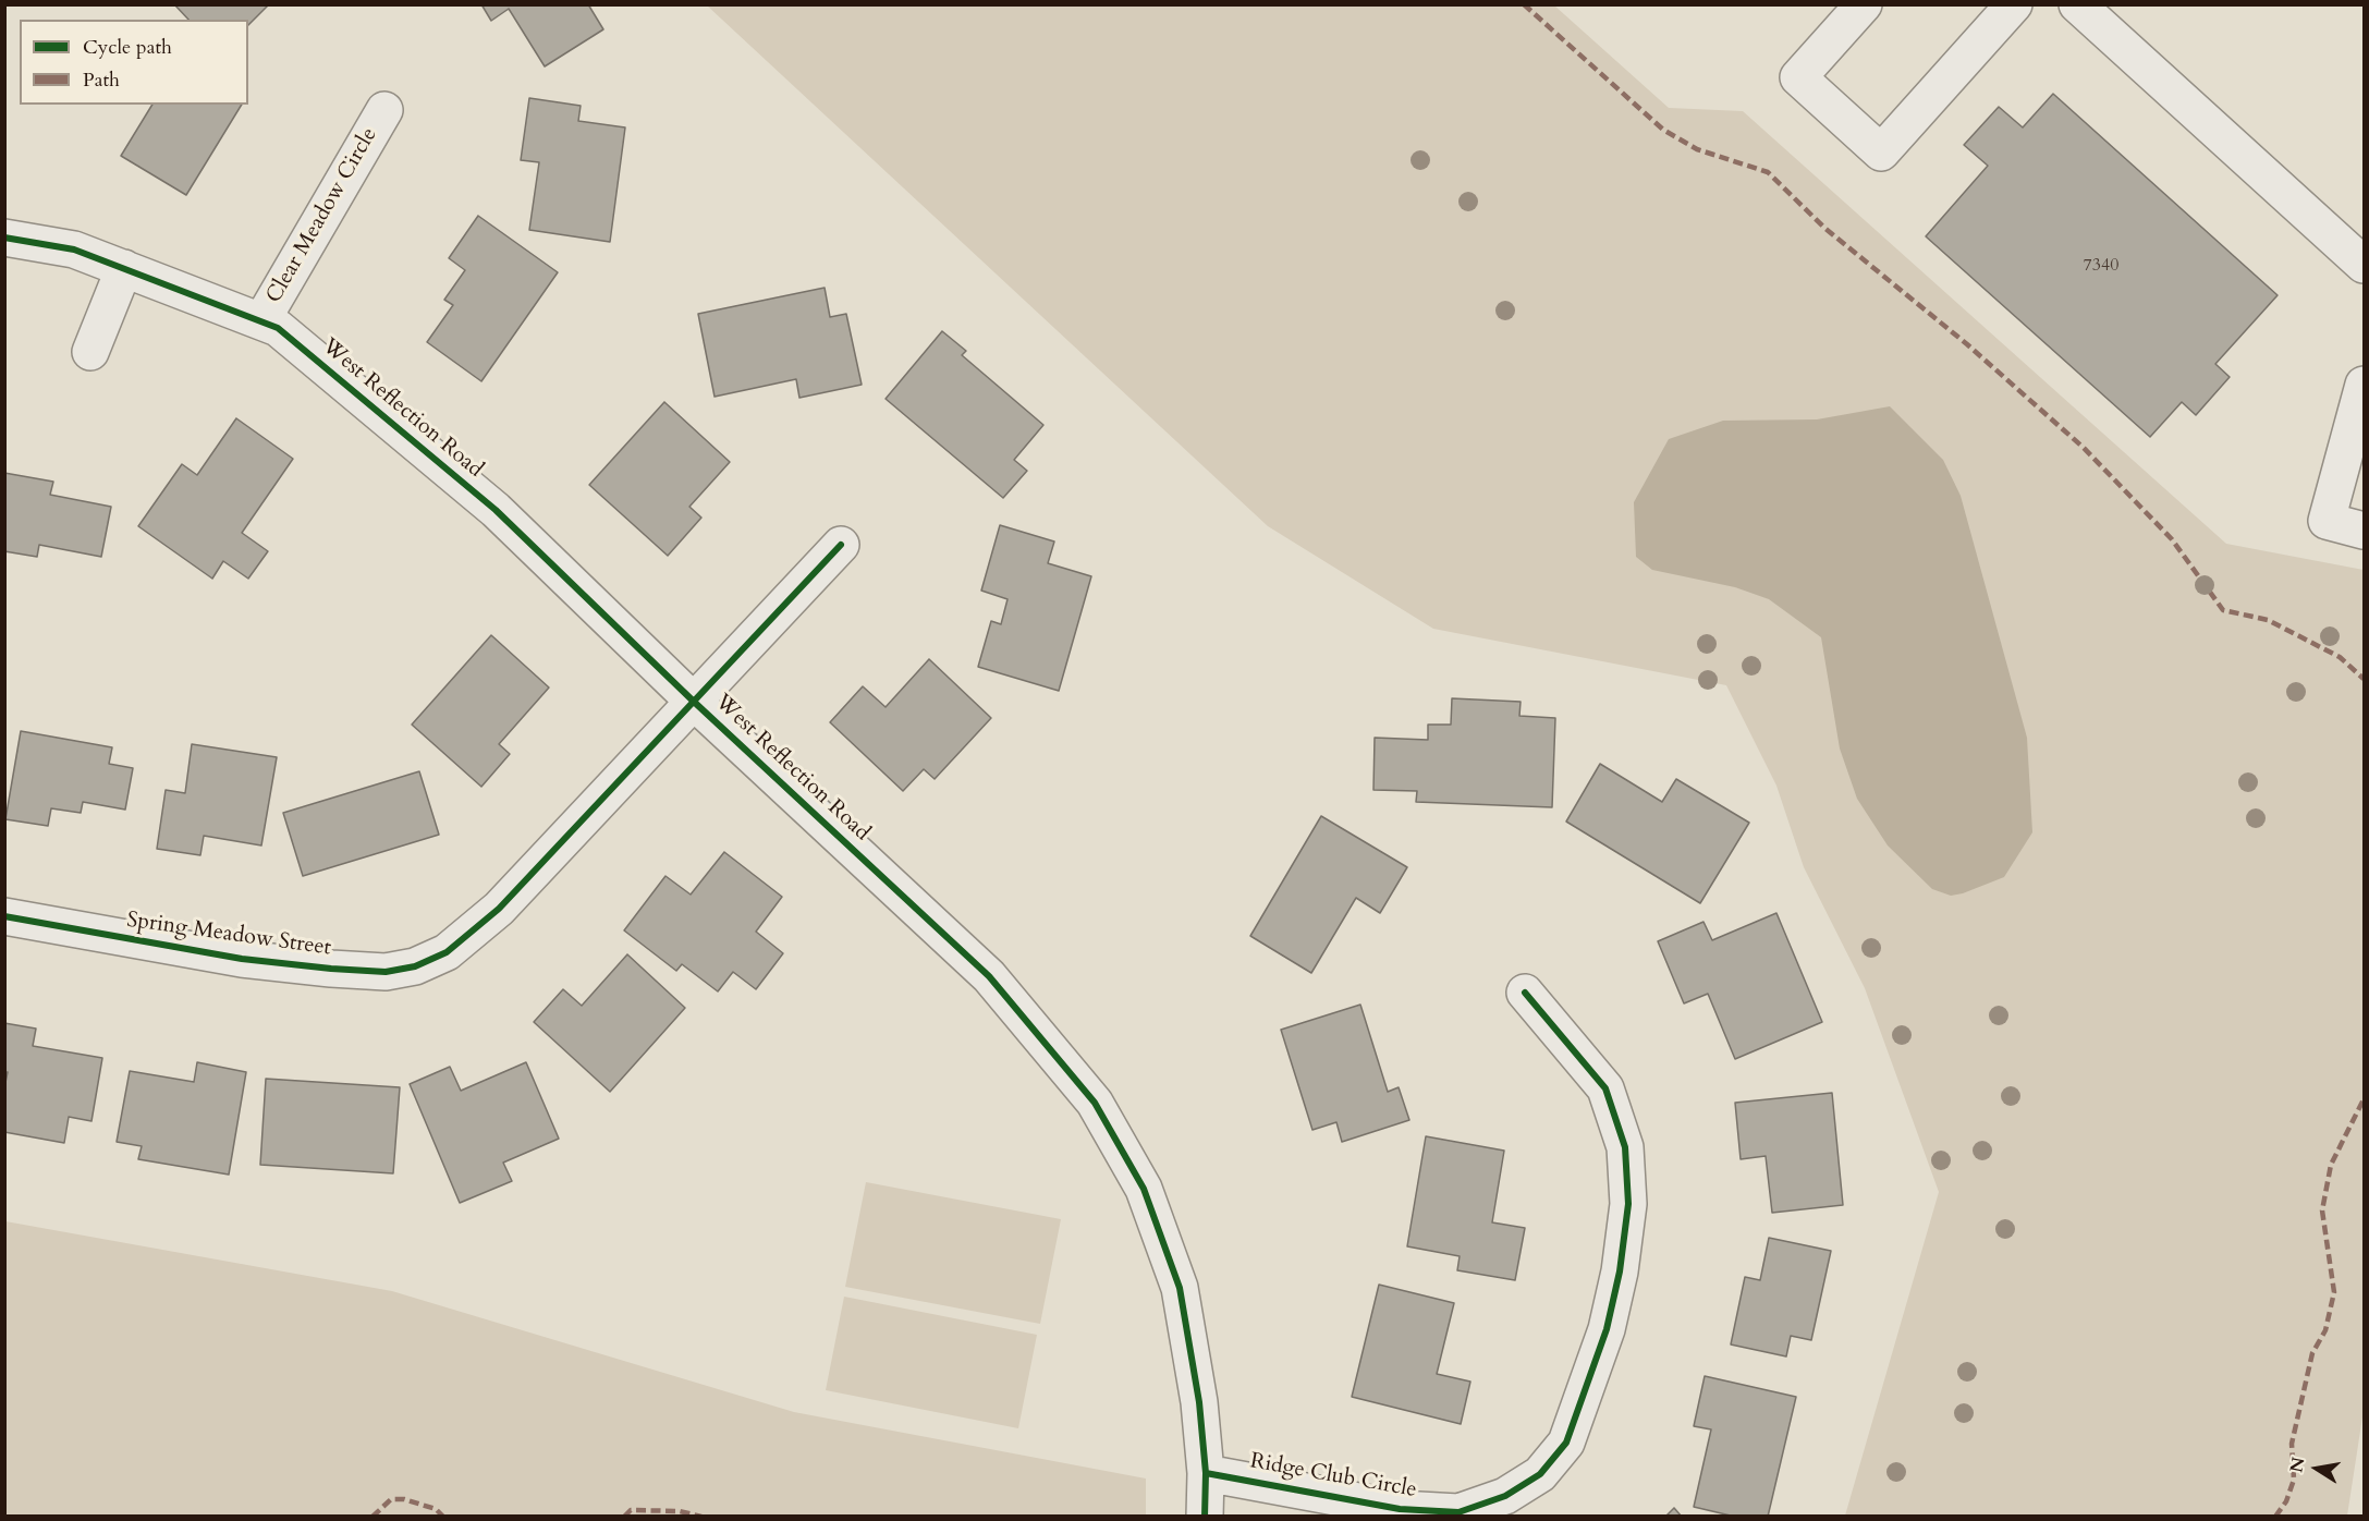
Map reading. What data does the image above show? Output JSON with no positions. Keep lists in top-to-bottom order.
{
  "streets": {
    "street": [
      "Clear Meadow Circle",
      "West Reflection Road",
      "Spring Meadow Street",
      "Ridge Club Circle"
    ]
  },
  "crossings": [
    ["Clear Meadow Circle", "West Reflection Road"],
    ["West Reflection Road", "Spring Meadow Street"],
    ["West Reflection Road", "Ridge Club Circle"]
  ],
  "house_numbers": ["7340"],
  "legend": ["Cycle path", "Path"],
  "north": "left"
}
